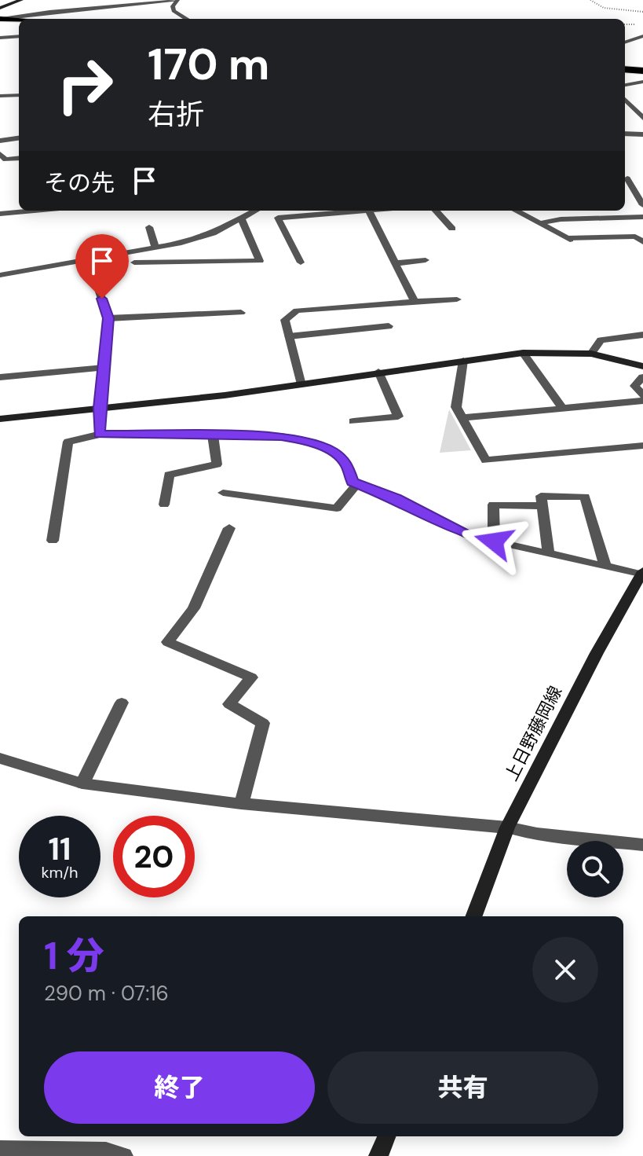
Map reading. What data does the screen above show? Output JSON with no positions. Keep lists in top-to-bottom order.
{
  "streets": {
    "street": ["上日野藤岡線"]
  },
  "page": {
    "turn": ["170 m", "右折"],
    "then": "その先",
    "speed": "11 km/h",
    "limit": "20",
    "heading": ["1 分", "290 m · 07:16"],
    "buttons": ["終了", "共有"]
  }
}
